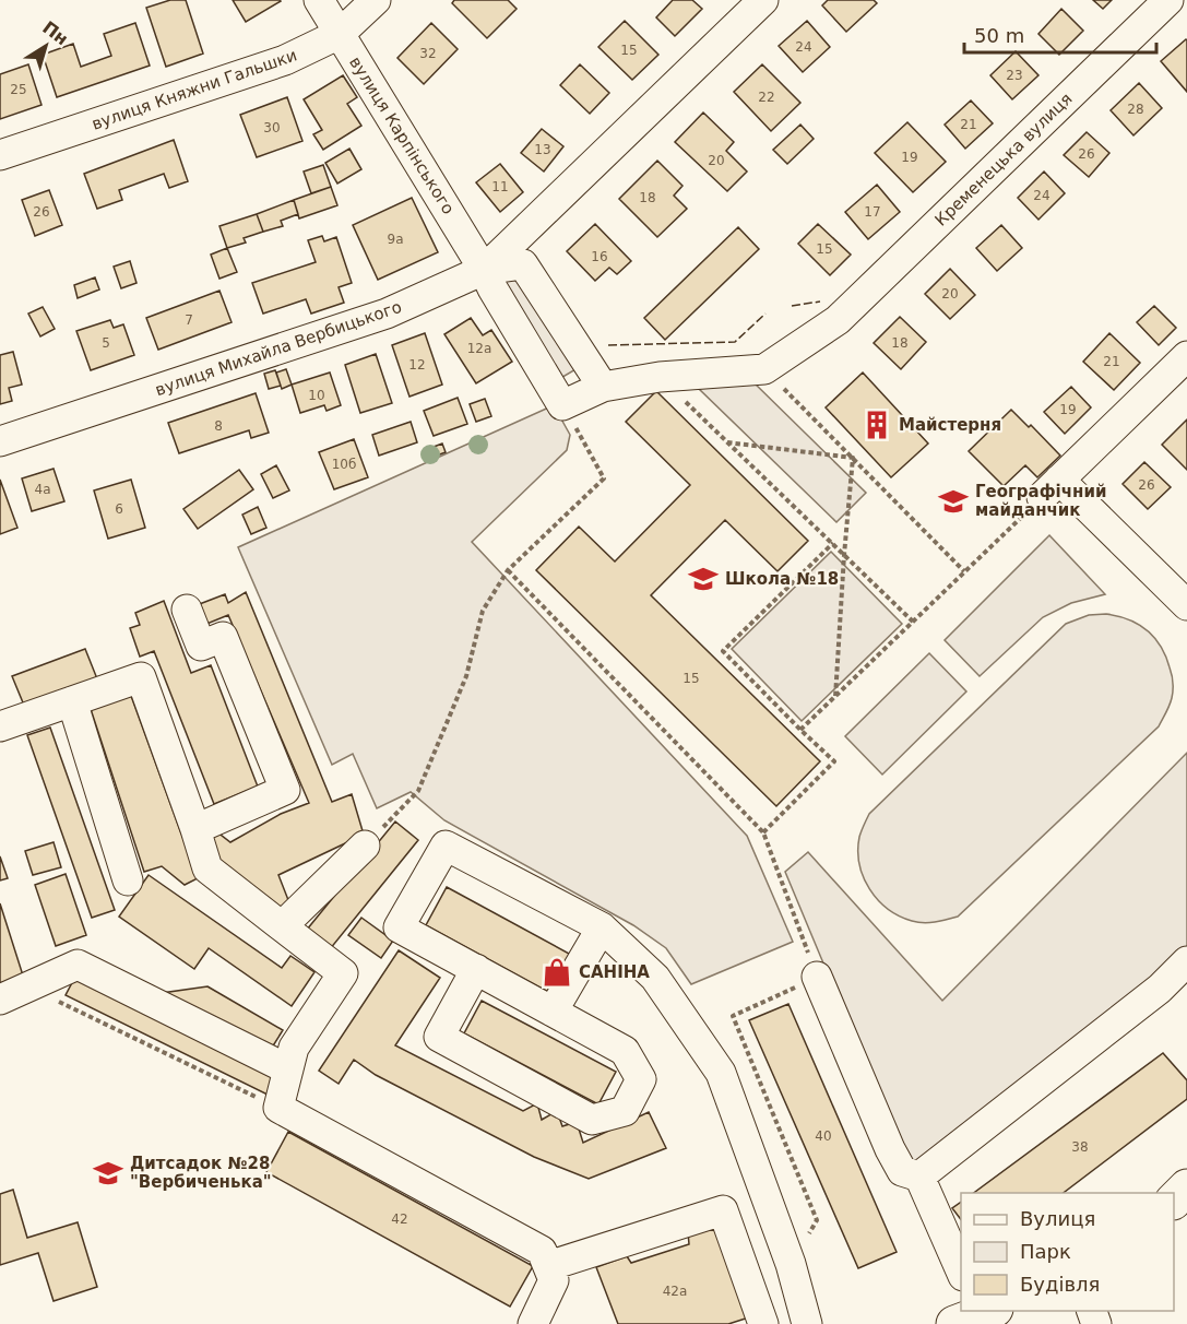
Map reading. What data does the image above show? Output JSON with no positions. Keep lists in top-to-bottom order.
{
  "streets": {
    "street": [
      "вулиця Княжни Гальшки",
      "вулиця Карпінського",
      "Кременецька вулиця",
      "вулиця Михайла Вербицького"
    ]
  },
  "crossings": [
    ["вулиця Княжни Гальшки", "вулиця Карпінського"],
    ["вулиця Карпінського", "вулиця Михайла Вербицького"]
  ],
  "places": {
    "building": ["Майстерня"],
    "school or university": ["Географічний майданчик", "Школа №18", "Дитсадок №28 \"Вербиченька\""],
    "shop": ["САНІНА"]
  },
  "house_numbers": [
    "24",
    "15",
    "32",
    "23",
    "25",
    "22",
    "28",
    "21",
    "30",
    "13",
    "26",
    "19",
    "20",
    "11",
    "24",
    "18",
    "26",
    "17",
    "9а",
    "15",
    "16",
    "20",
    "7",
    "5",
    "18",
    "12а",
    "21",
    "12",
    "10",
    "19",
    "8",
    "10б",
    "26",
    "4а",
    "6",
    "15",
    "40",
    "38",
    "42",
    "42а"
  ],
  "legend": ["Вулиця", "Парк", "Будівля"],
  "scale_bar": "50 m",
  "north": "top right"
}
